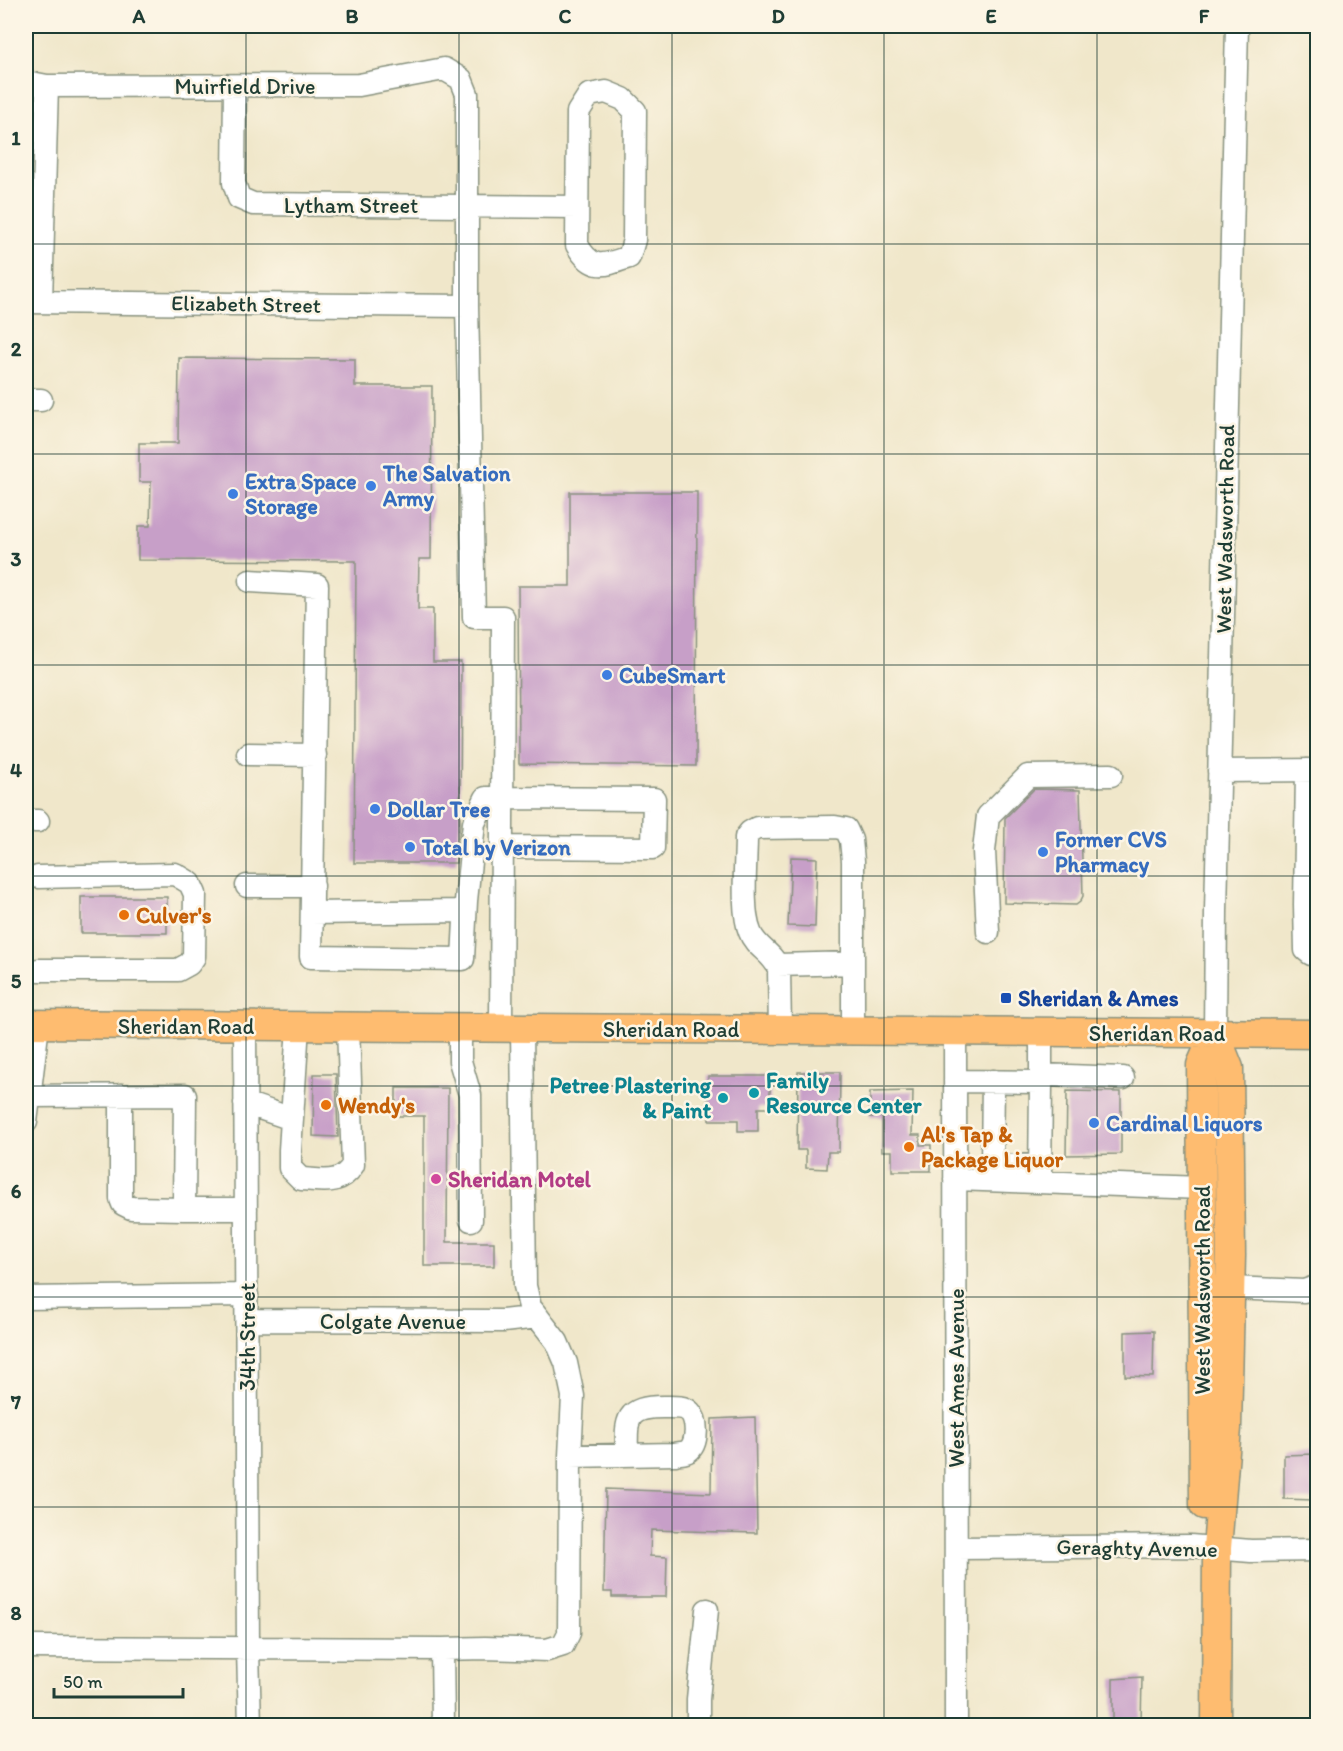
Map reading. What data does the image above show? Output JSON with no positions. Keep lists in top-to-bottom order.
{
  "streets": {
    "main road": ["West Wadsworth Road", "Sheridan Road"],
    "street": [
      "Muirfield Drive",
      "Lytham Street",
      "Elizabeth Street",
      "Colgate Avenue",
      "34th Street",
      "West Ames Avenue",
      "Geraghty Avenue"
    ]
  },
  "crossings": [
    ["Muirfield Drive", "Lytham Street"],
    ["West Wadsworth Road", "Sheridan Road"],
    ["West Wadsworth Road", "Geraghty Avenue"],
    ["Sheridan Road", "34th Street"],
    ["Sheridan Road", "West Ames Avenue"],
    ["Colgate Avenue", "34th Street"],
    ["West Ames Avenue", "Geraghty Avenue"]
  ],
  "places": {
    "other": [
      "The Salvation Army",
      "Extra Space Storage",
      "CubeSmart",
      "Dollar Tree",
      "Total by Verizon",
      "Former CVS Pharmacy",
      "Culver's",
      "Family Resource Center",
      "Petree Plastering & Paint",
      "Wendy's",
      "Cardinal Liquors",
      "Al's Tap & Package Liquor",
      "Sheridan Motel"
    ],
    "transit": ["Sheridan & Ames"]
  },
  "scale_bar": "50 m",
  "grid": {
    "columns": [
      "A",
      "B",
      "C",
      "D",
      "E",
      "F"
    ],
    "rows": [
      "1",
      "2",
      "3",
      "4",
      "5",
      "6",
      "7",
      "8"
    ]
  }
}
